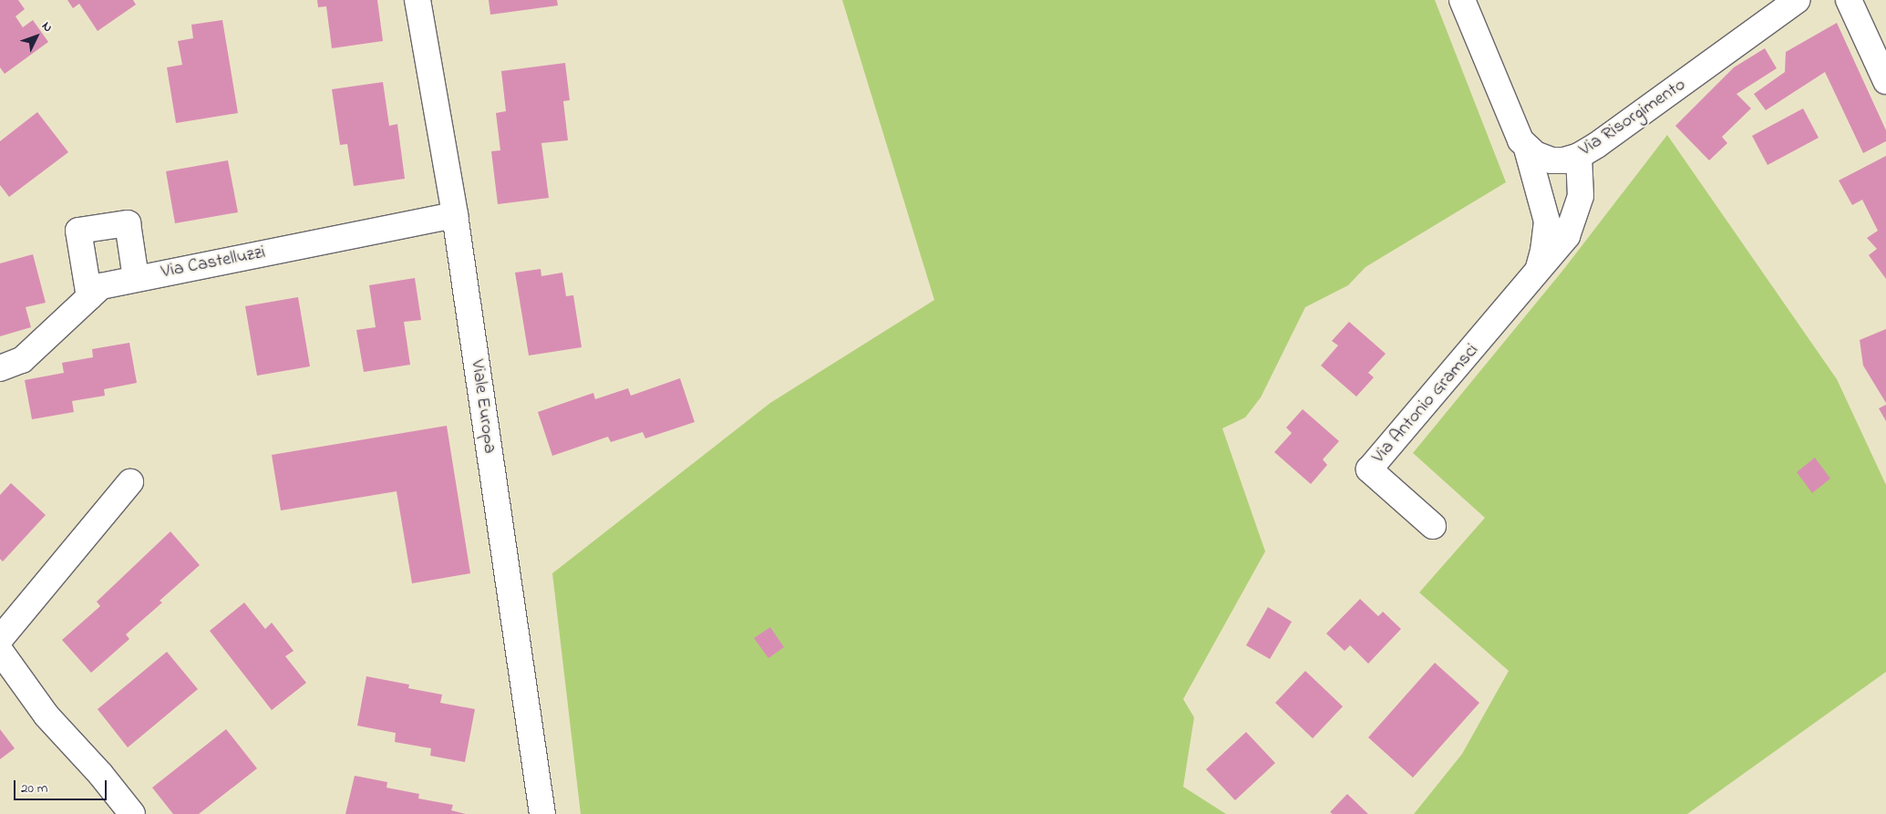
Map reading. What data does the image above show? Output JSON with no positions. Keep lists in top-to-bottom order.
{
  "streets": {
    "street": [
      "Via Risorgimento",
      "Via Castelluzzi",
      "Via Antonio Gramsci",
      "Viale Europa"
    ]
  },
  "crossings": [
    ["Via Castelluzzi", "Viale Europa"]
  ],
  "scale_bar": "20 m",
  "north": "top right"
}
